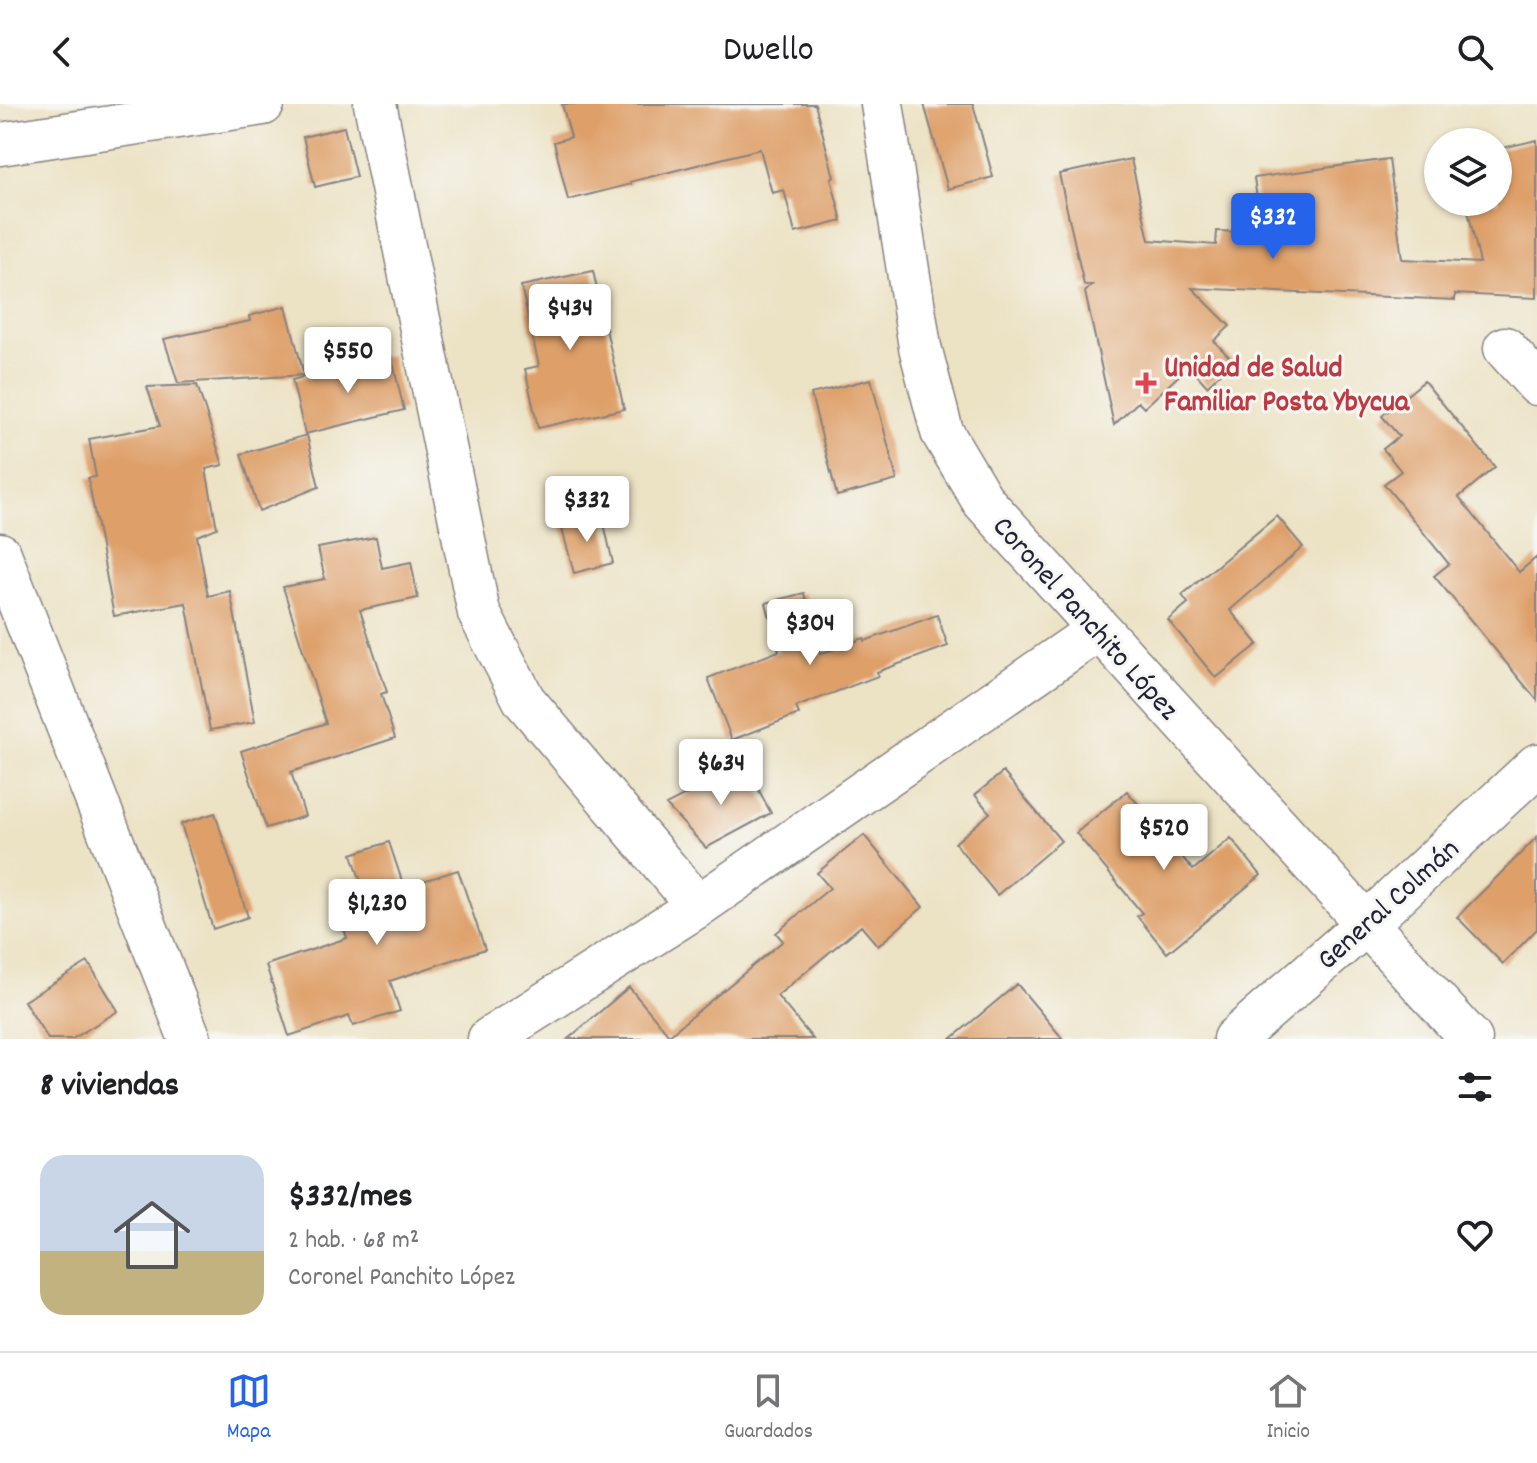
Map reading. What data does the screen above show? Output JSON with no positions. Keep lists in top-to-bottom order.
{
  "streets": {
    "street": ["Coronel Panchito López", "General Colmán"]
  },
  "crossings": [
    ["Coronel Panchito López", "General Colmán"]
  ],
  "places": {
    "health": ["Unidad de Salud Familiar Posta Ybycua"]
  },
  "page": {
    "header": "Dwello",
    "price": [
      "$332",
      "$434",
      "$550",
      "$332",
      "$304",
      "$634",
      "$520",
      "$1,230"
    ],
    "heading": "8 viviendas",
    "list": [
      {
        "name": "$332/mes",
        "note": "2 hab. · 68 m² · Coronel Panchito López"
      }
    ],
    "tabs": ["Mapa", "Guardados", "Inicio"]
  }
}
